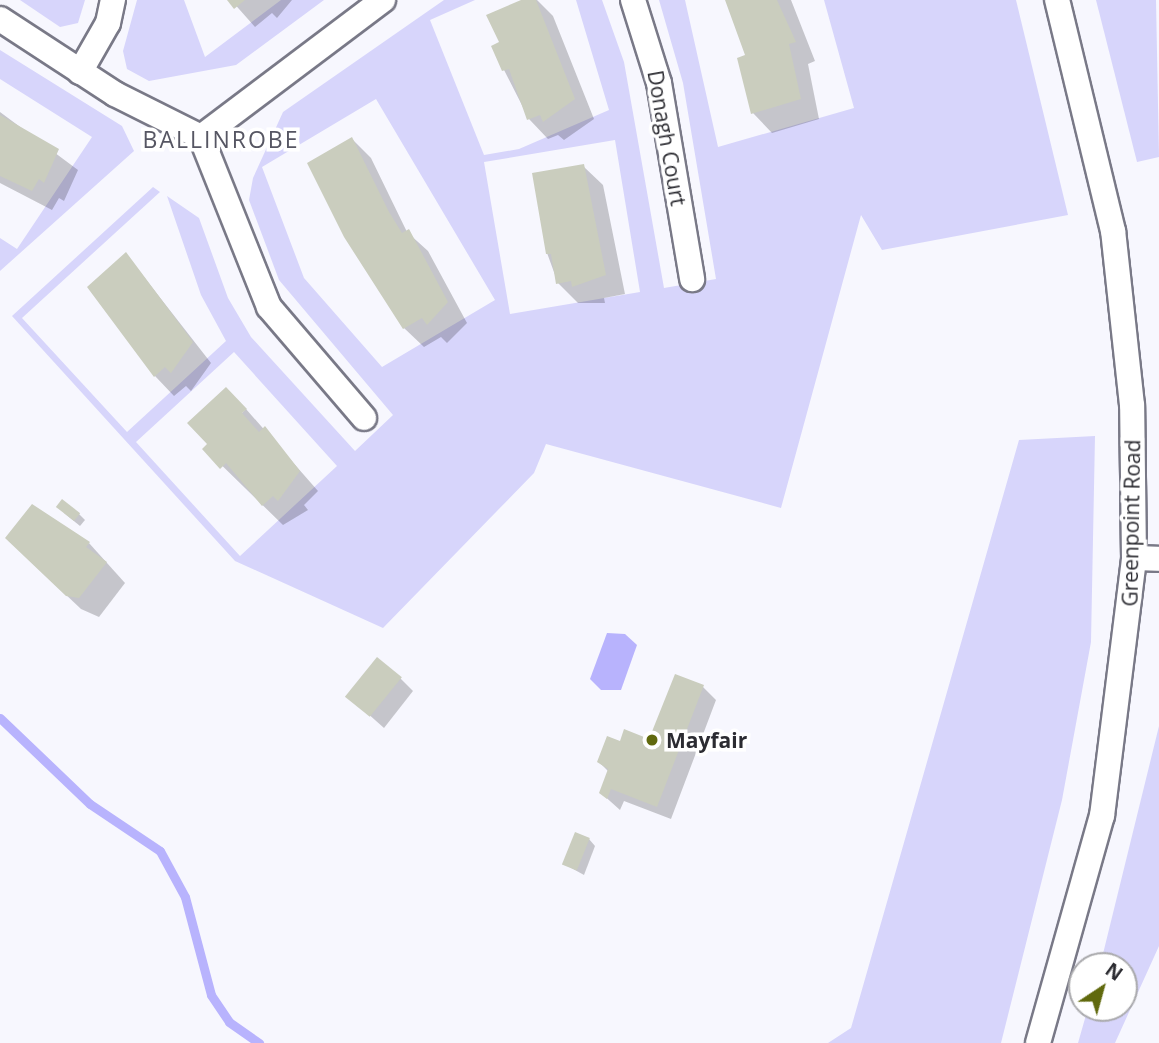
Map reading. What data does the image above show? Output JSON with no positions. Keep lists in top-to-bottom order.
{
  "streets": {
    "street": ["Donagh Court", "Greenpoint Road"]
  },
  "districts": ["BALLINROBE"],
  "places": ["Mayfair"],
  "north": "top right"
}
